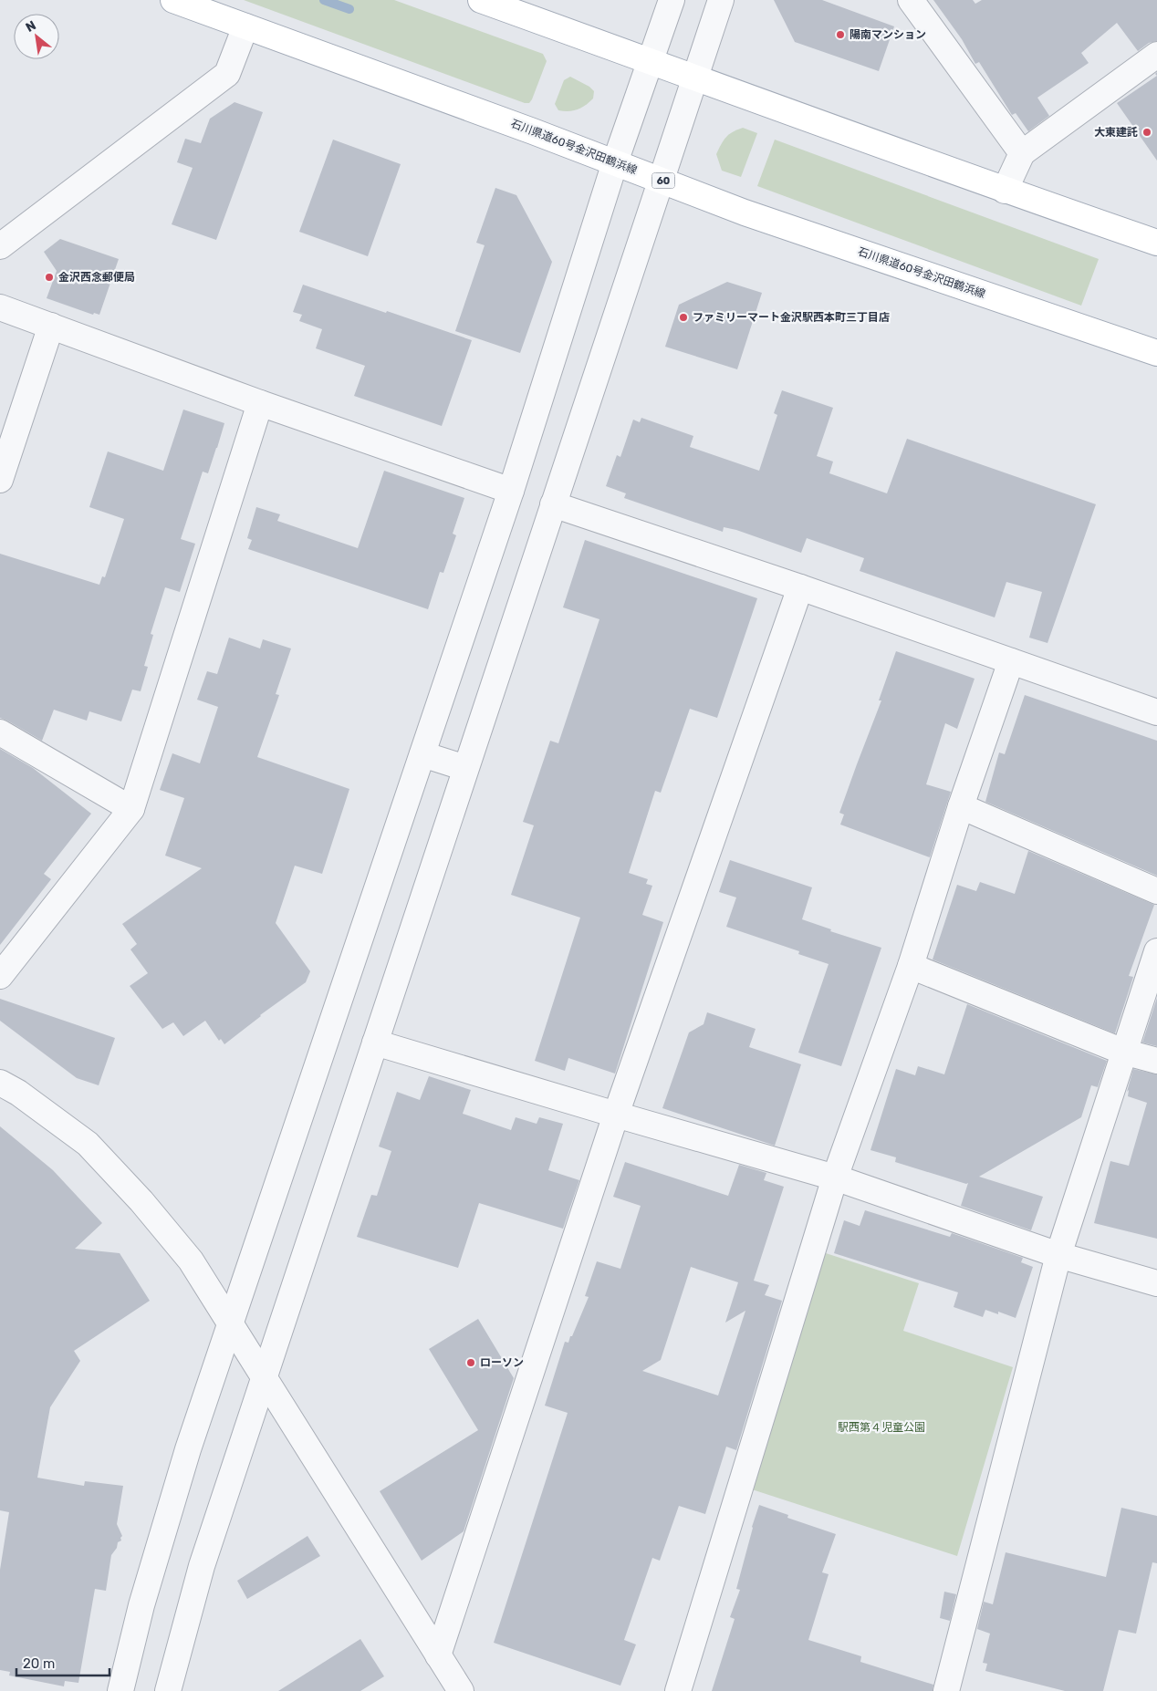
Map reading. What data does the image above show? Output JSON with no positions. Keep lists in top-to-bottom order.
{
  "streets": {
    "main road": ["石川県道60号金沢田鶴浜線", "60"]
  },
  "parks": ["駅西第４児童公園"],
  "places": [
    "陽南マンション",
    "大東建託",
    "金沢西念郵便局",
    "ファミリーマート金沢駅西本町三丁目店",
    "ローソン"
  ],
  "scale_bar": "20 m",
  "north": "top left"
}
